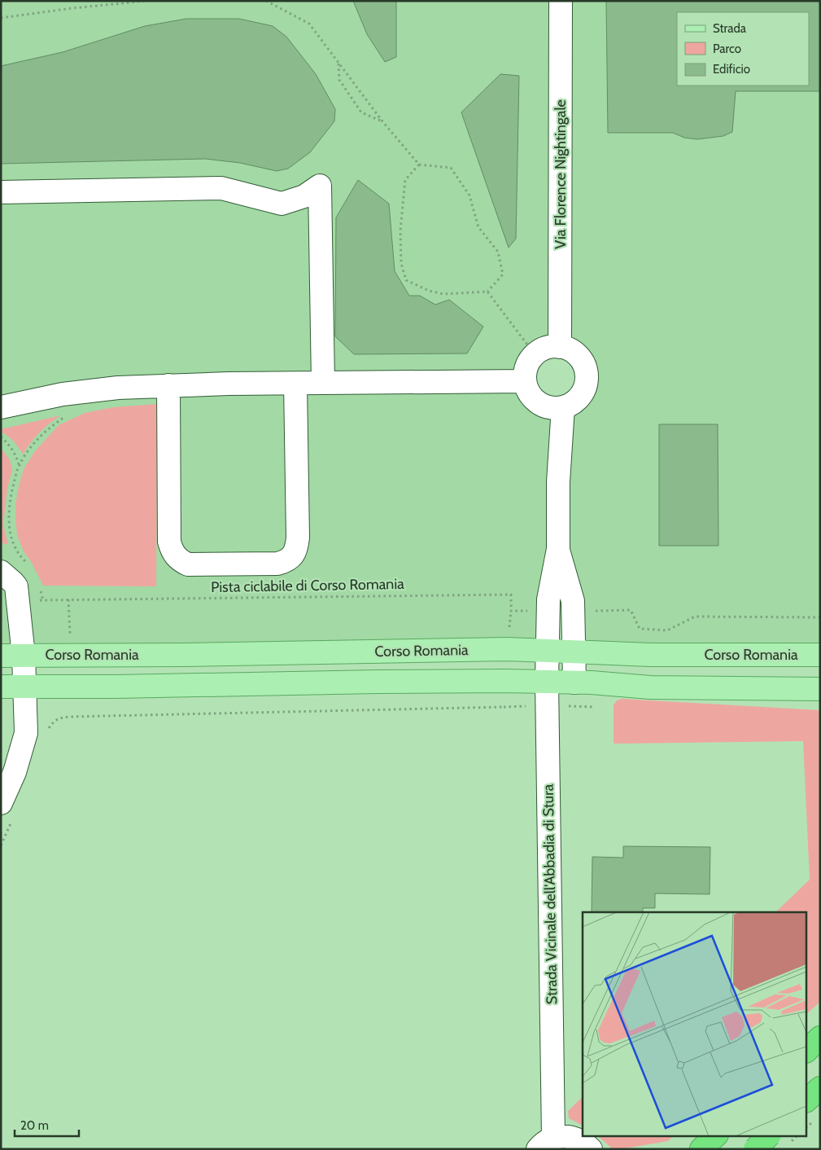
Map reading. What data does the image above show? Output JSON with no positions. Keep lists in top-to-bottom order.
{
  "streets": {
    "main road": ["Corso Romania"],
    "street": ["Via Florence Nightingale", "Strada Vicinale dell'Abbadia di Stura"],
    "path": ["Pista ciclabile di Corso Romania"]
  },
  "crossings": [
    ["Corso Romania", "Strada Vicinale dell'Abbadia di Stura"]
  ],
  "legend": ["Strada", "Parco", "Edificio"],
  "scale_bar": "20 m"
}
